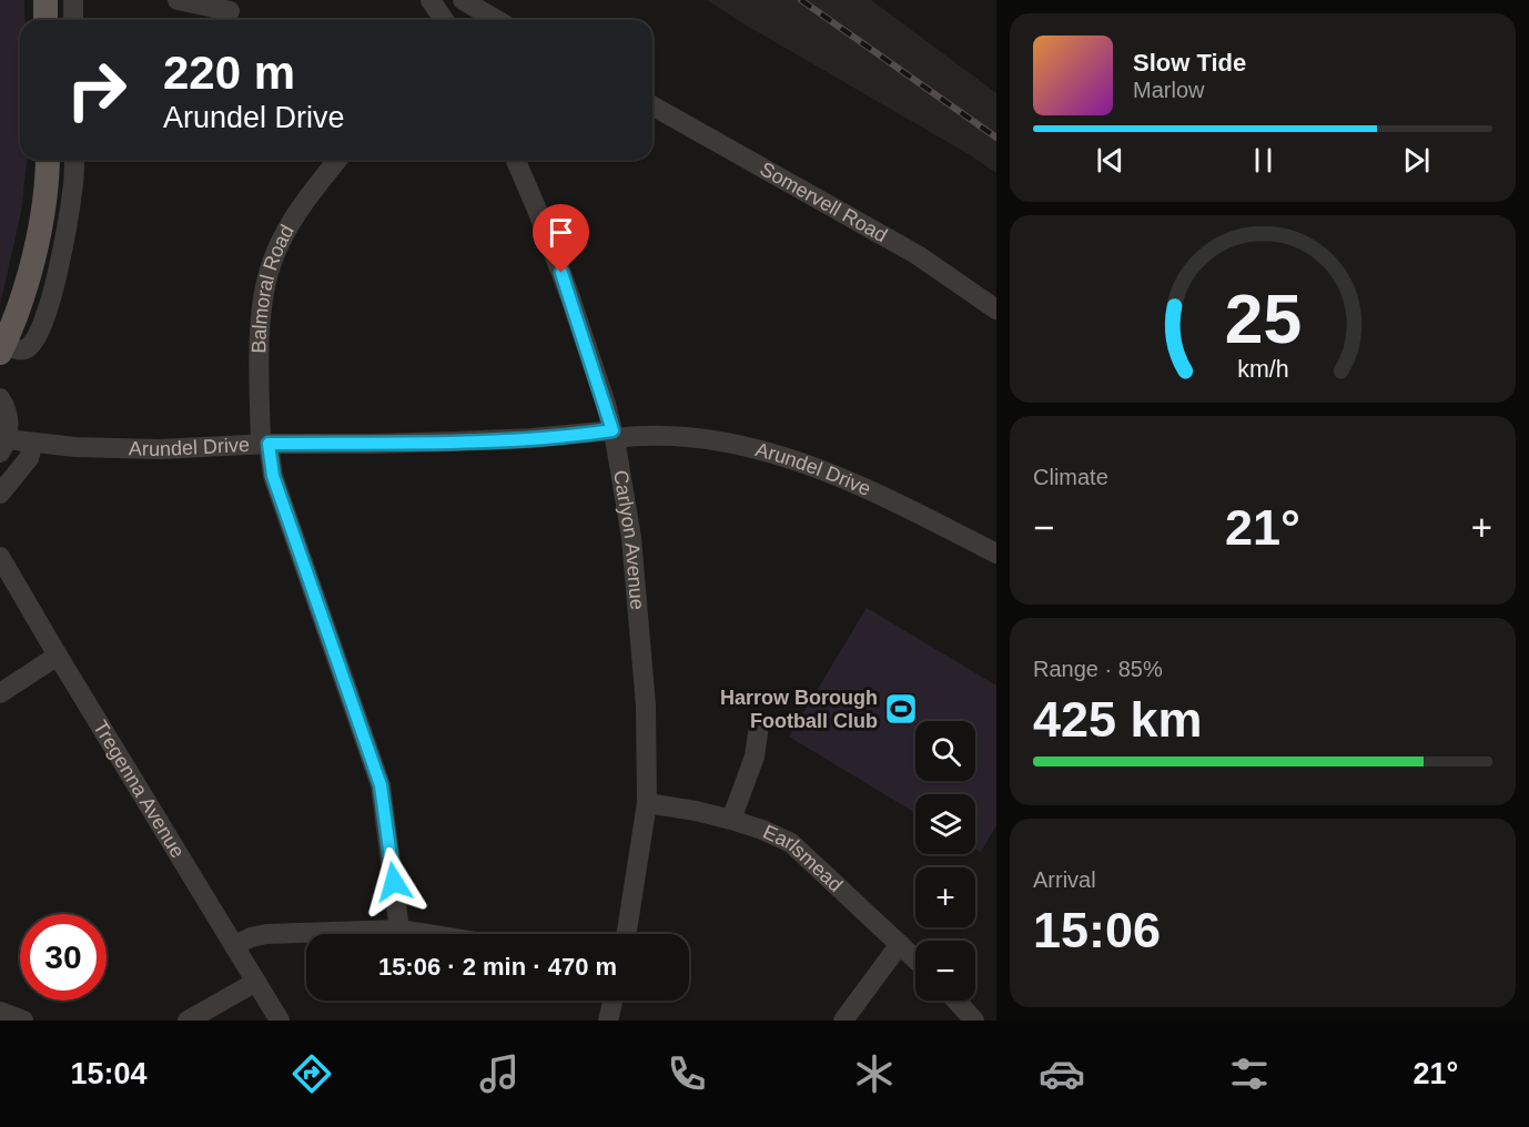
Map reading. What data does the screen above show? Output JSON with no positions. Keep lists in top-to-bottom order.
{
  "streets": {
    "street": [
      "Somervell Road",
      "Balmoral Road",
      "Arundel Drive",
      "Carlyon Avenue",
      "Tregenna Avenue",
      "Earlsmead"
    ]
  },
  "crossings": [
    ["Balmoral Road", "Arundel Drive"],
    ["Arundel Drive", "Carlyon Avenue"],
    ["Carlyon Avenue", "Earlsmead"]
  ],
  "places": {
    "sports": ["Harrow Borough Football Club"]
  },
  "page": {
    "turn": ["220 m", "Arundel Drive"],
    "song": ["Slow Tide", "Marlow"],
    "tile": [
      "Climate",
      ["Range · 85%", "425 km"],
      ["Arrival", "15:06"]
    ],
    "heat": ["−", "21°", "+"],
    "map_buttons": ["+", "−"],
    "limit": "30",
    "trip": "15:06 · 2 min · 470 m",
    "tabs": ["15:04", "21°"],
    "gauge": ["25", "km/h"]
  }
}
